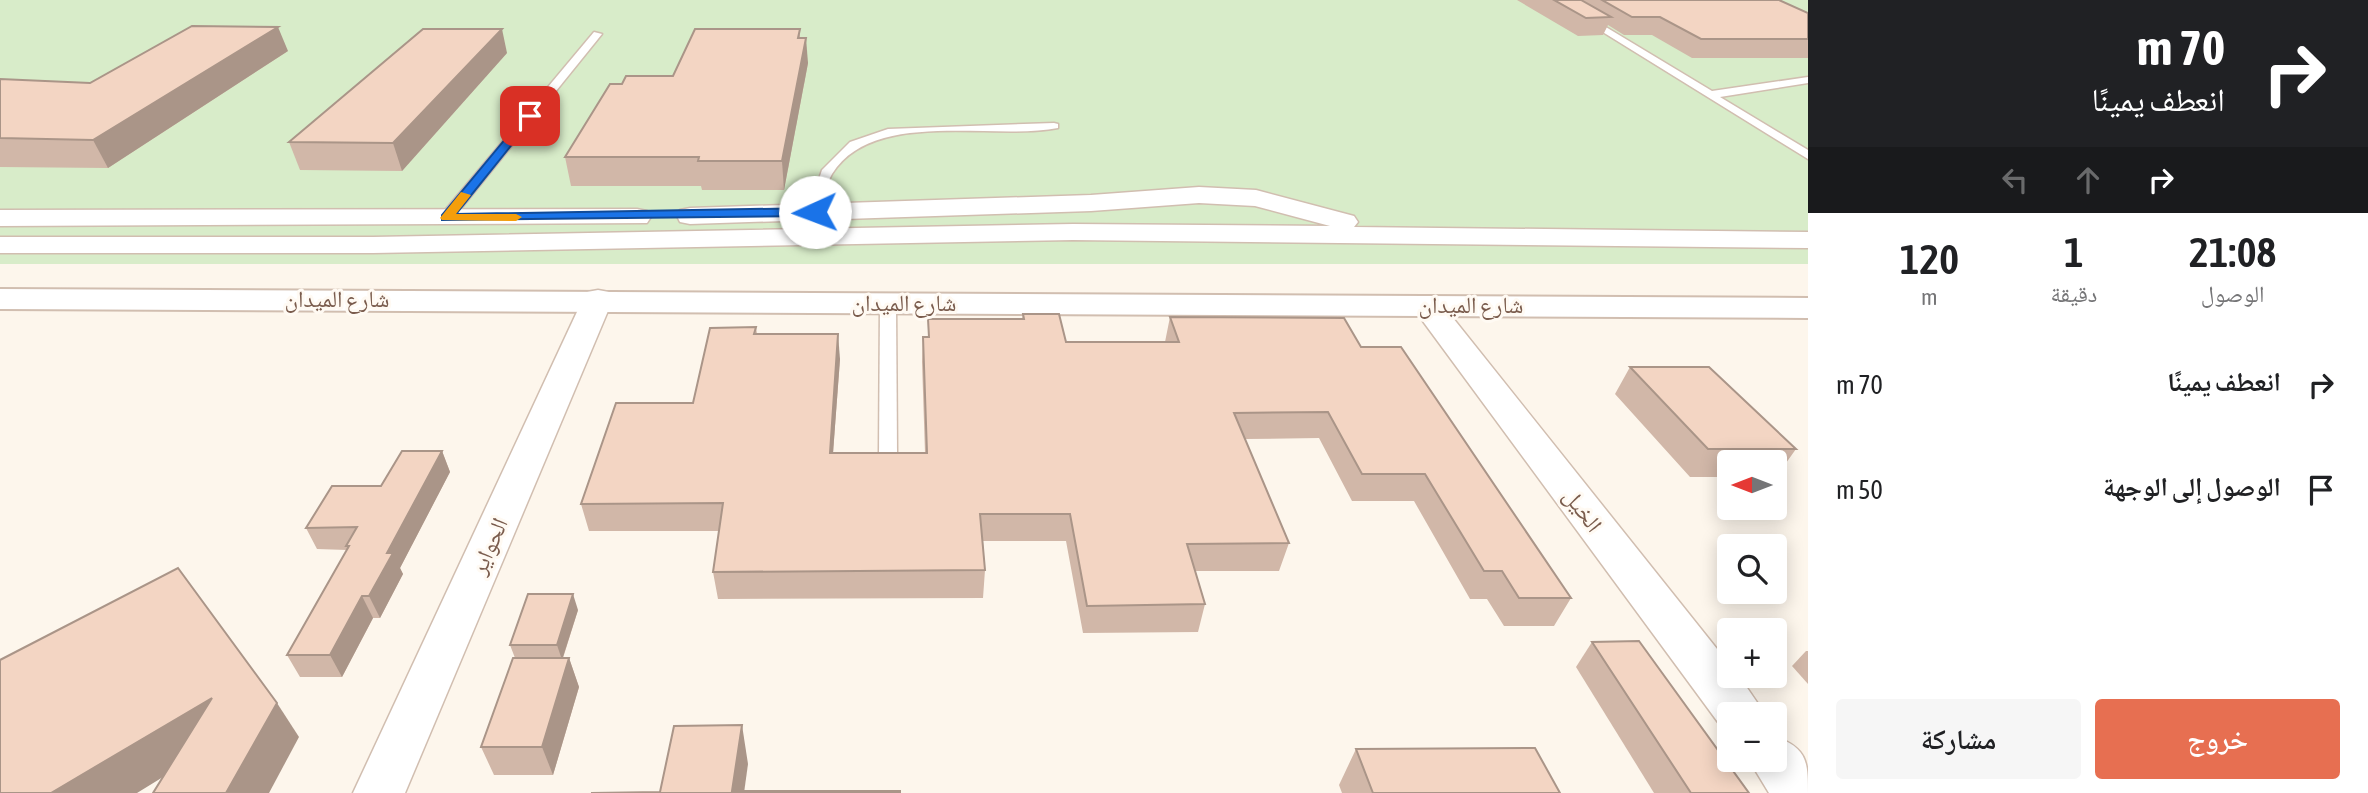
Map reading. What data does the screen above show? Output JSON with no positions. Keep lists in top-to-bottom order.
{
  "streets": {
    "street": ["شارع الميدان", "الخيل", "الحواير"]
  },
  "crossings": [
    ["شارع الميدان", "الخيل"],
    ["شارع الميدان", "الحواير"]
  ],
  "north": "left",
  "page": {
    "turn": ["70 m", "انعطف يمينًا"],
    "eta": [
      "21:08",
      "الوصول",
      "1",
      "دقيقة",
      "120",
      "m"
    ],
    "list": [
      {
        "name": "انعطف يمينًا",
        "value": "70 m"
      },
      {
        "name": "الوصول إلى الوجهة",
        "value": "50 m"
      }
    ],
    "map_buttons": ["+", "−"],
    "buttons": ["خروج", "مشاركة"]
  }
}
